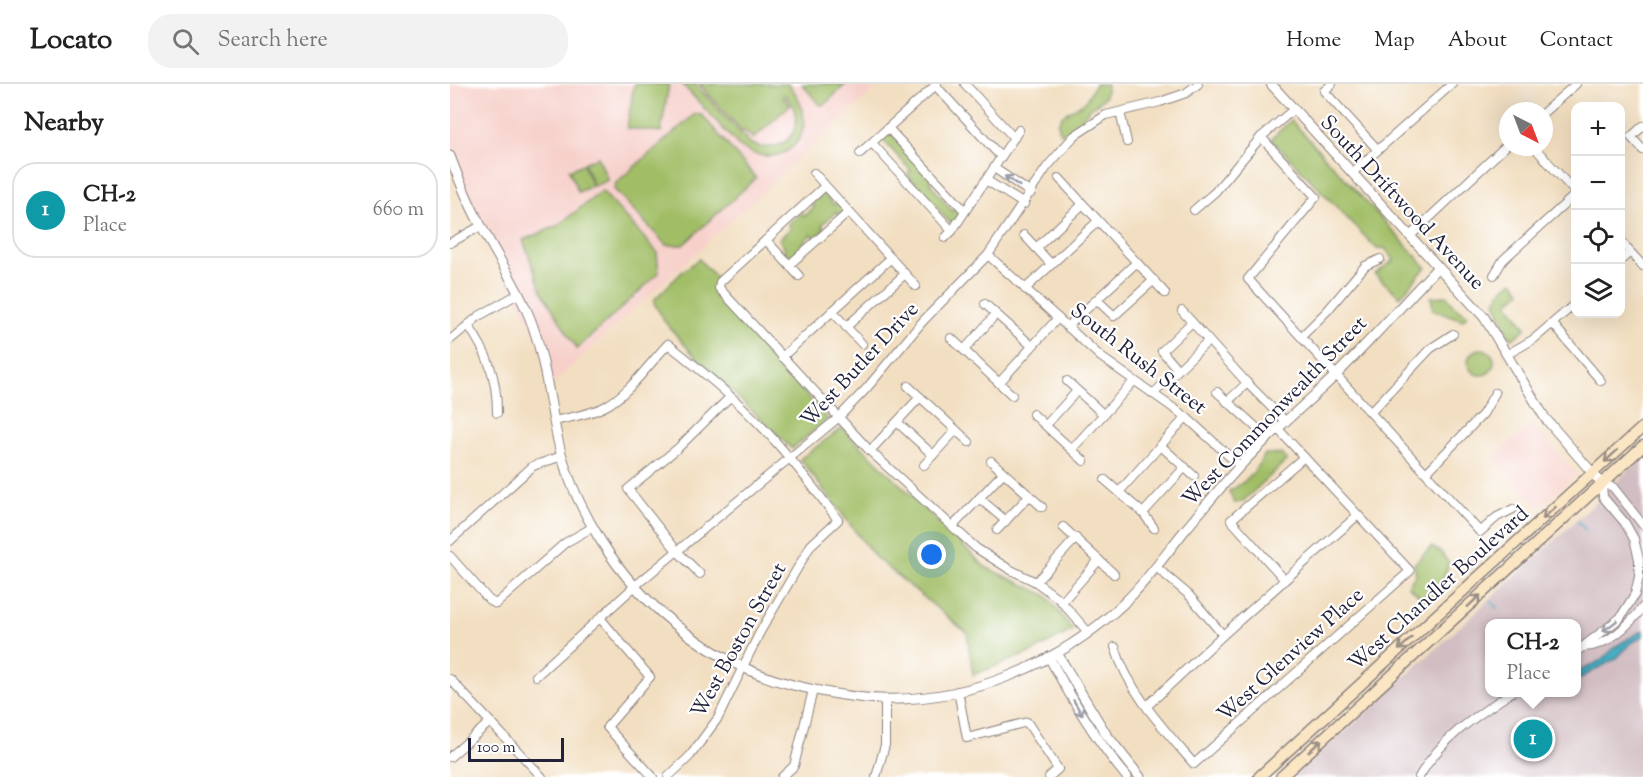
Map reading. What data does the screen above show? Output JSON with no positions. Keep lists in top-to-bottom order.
{
  "streets": {
    "main road": ["West Chandler Boulevard"],
    "street": [
      "South Driftwood Avenue",
      "South Rush Street",
      "West Butler Drive",
      "West Commonwealth Street",
      "West Boston Street",
      "West Glenview Place"
    ]
  },
  "crossings": [
    ["South Driftwood Avenue", "West Commonwealth Street"],
    ["South Driftwood Avenue", "West Chandler Boulevard"],
    ["South Rush Street", "West Butler Drive"],
    ["South Rush Street", "West Commonwealth Street"],
    ["West Butler Drive", "West Commonwealth Street"],
    ["West Butler Drive", "West Boston Street"],
    ["West Commonwealth Street", "West Boston Street"]
  ],
  "scale_bar": "100 m",
  "north": "bottom right",
  "page": {
    "header": "Locato",
    "search": "Search here",
    "nav": [
      "Home",
      "Map",
      "About",
      "Contact"
    ],
    "heading": "Nearby",
    "map_buttons": ["+", "−"],
    "list": [
      {
        "mark": "1",
        "name": "CH-2",
        "note": "Place",
        "value": "660 m"
      }
    ],
    "popup": ["CH-2", "Place"],
    "pins": "1",
    "scale": "100 m"
  }
}
